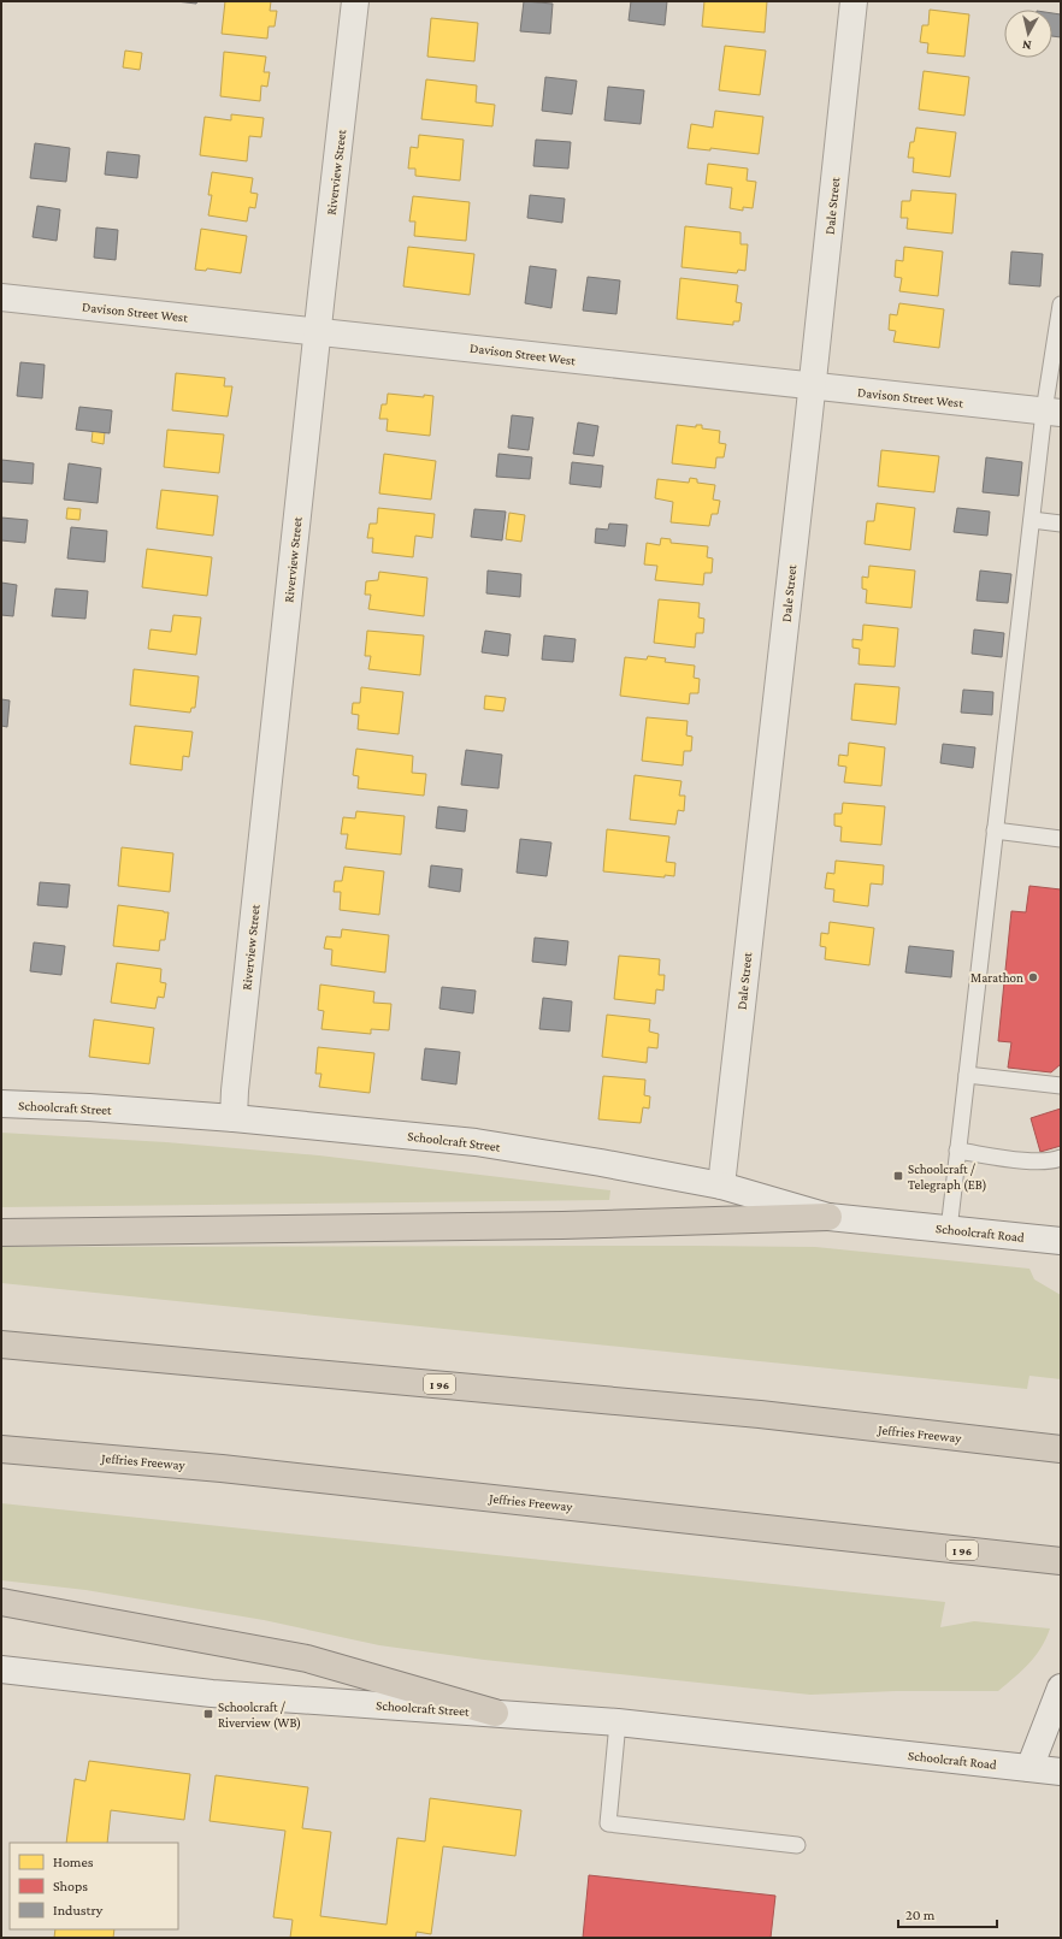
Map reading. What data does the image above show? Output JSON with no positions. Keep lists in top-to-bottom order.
{
  "streets": {
    "highway": ["I 96", "Jeffries Freeway"],
    "street": [
      "Riverview Street",
      "Dale Street",
      "Davison Street West",
      "Schoolcraft Street",
      "Schoolcraft Road"
    ]
  },
  "crossings": [
    ["Riverview Street", "Davison Street West"],
    ["Riverview Street", "Schoolcraft Street"],
    ["Dale Street", "Davison Street West"],
    ["Dale Street", "Schoolcraft Street"],
    ["Schoolcraft Street", "Schoolcraft Road"]
  ],
  "places": {
    "other": ["Marathon"],
    "transit": ["Schoolcraft / Telegraph (EB)", "Schoolcraft / Riverview (WB)"]
  },
  "legend": ["Homes", "Shops", "Industry"],
  "scale_bar": "20 m",
  "north": "bottom"
}
